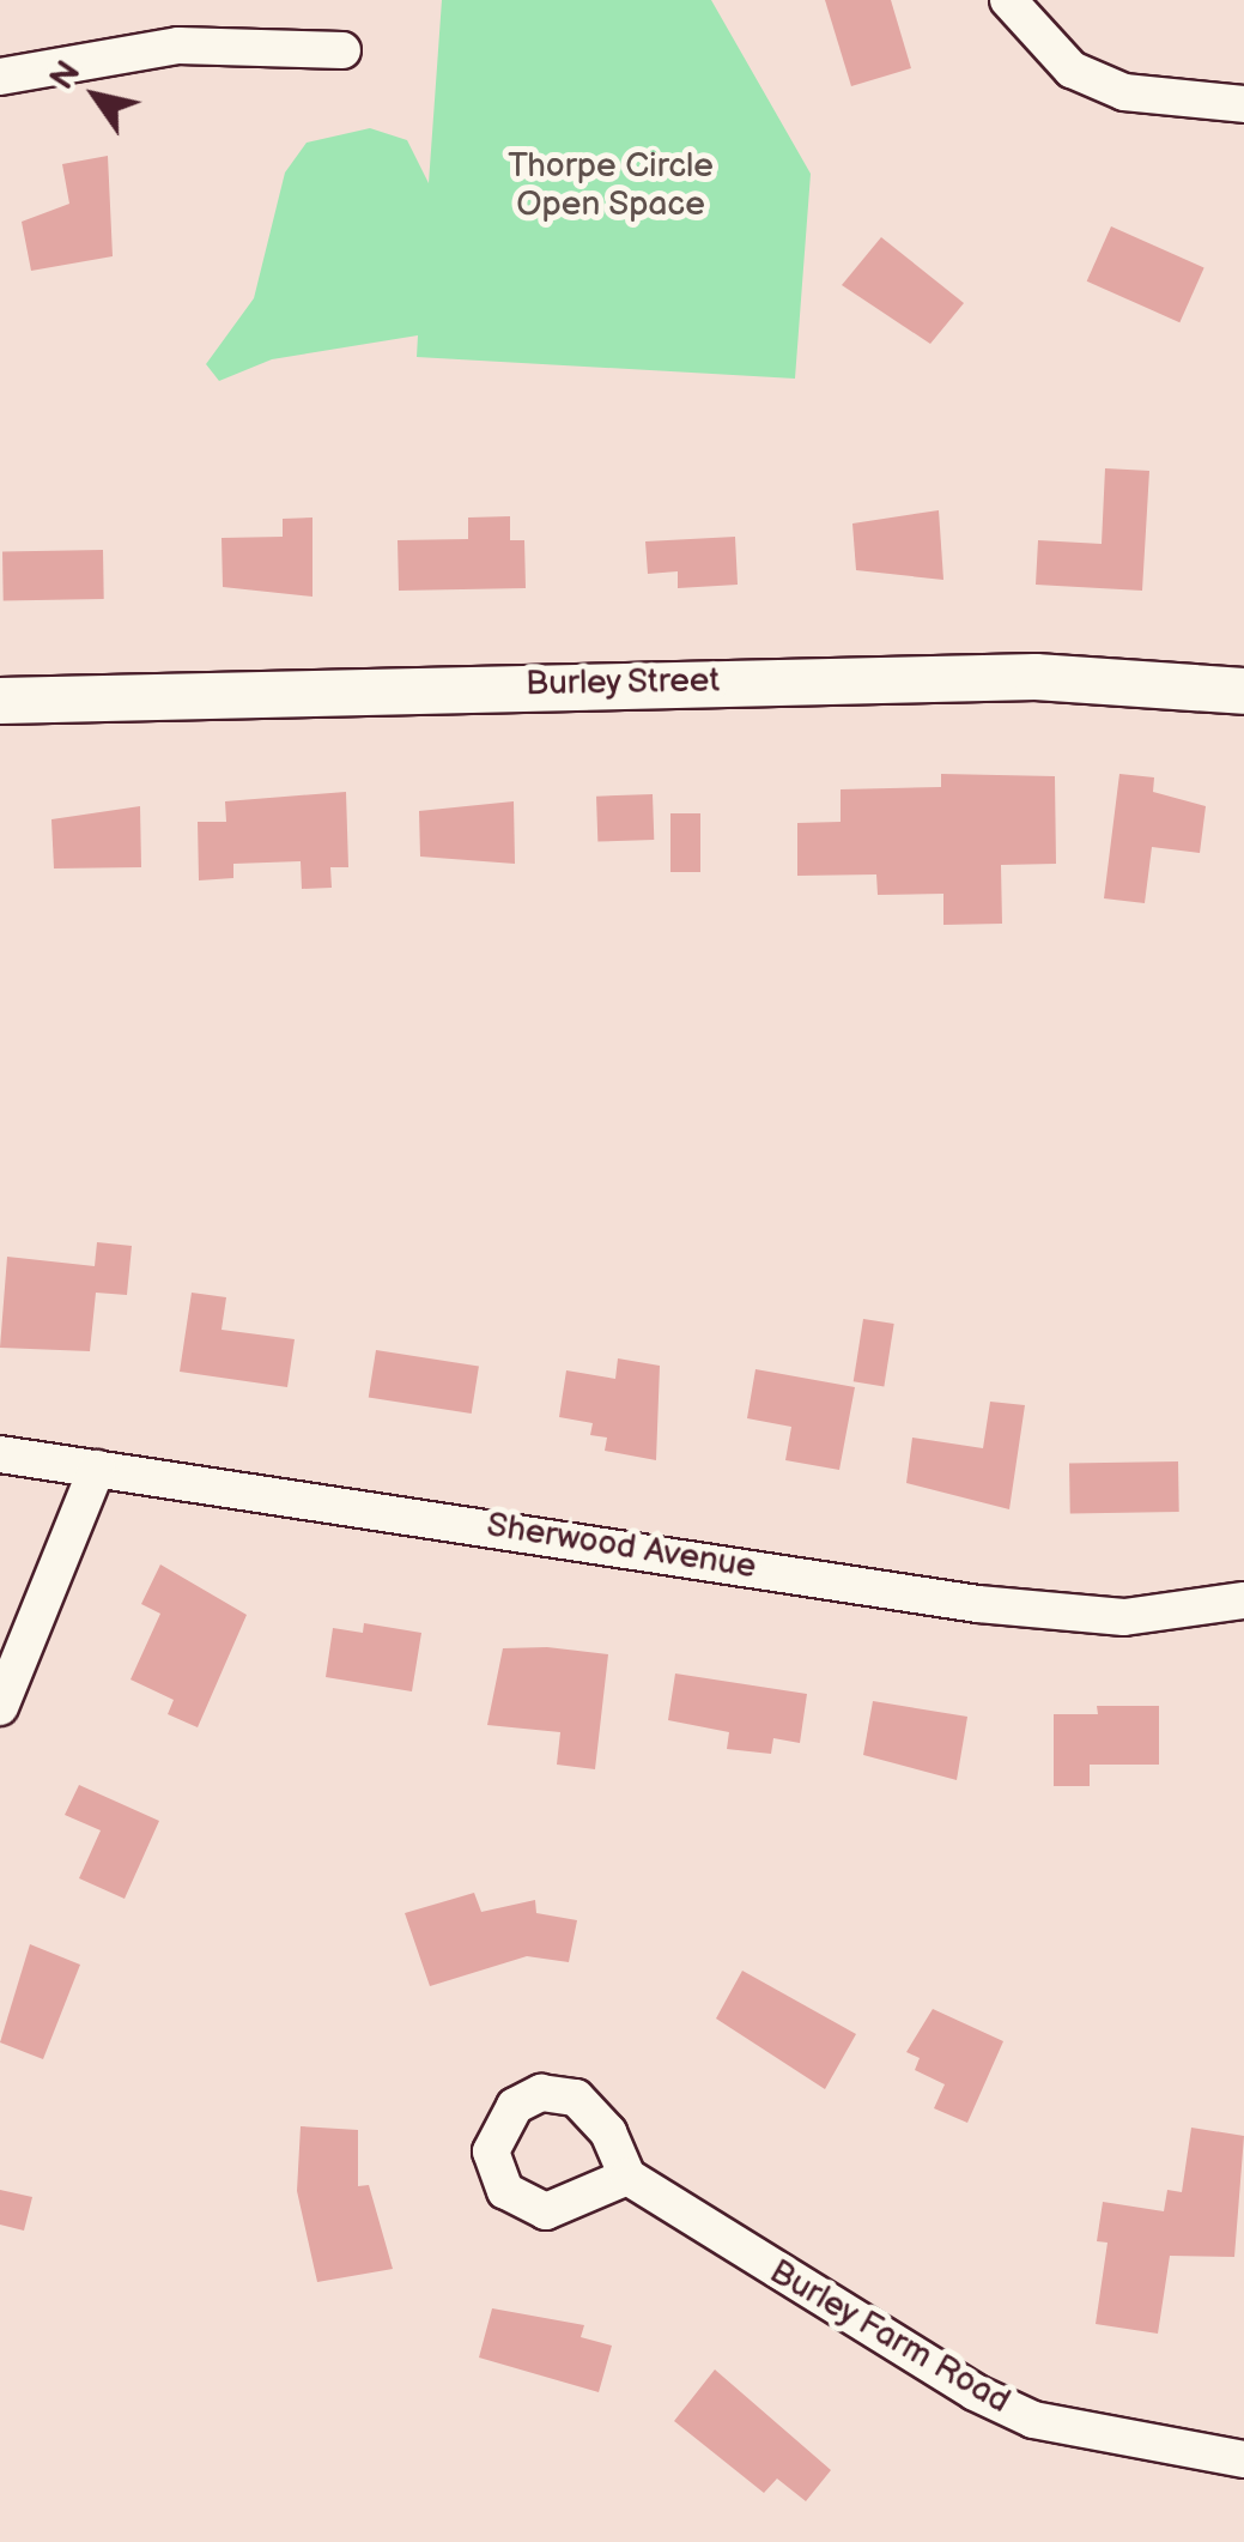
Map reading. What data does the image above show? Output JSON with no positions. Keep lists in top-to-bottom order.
{
  "streets": {
    "main road": ["Burley Street"],
    "street": ["Sherwood Avenue", "Burley Farm Road"]
  },
  "parks": ["Thorpe Circle Open Space"],
  "north": "top left"
}
